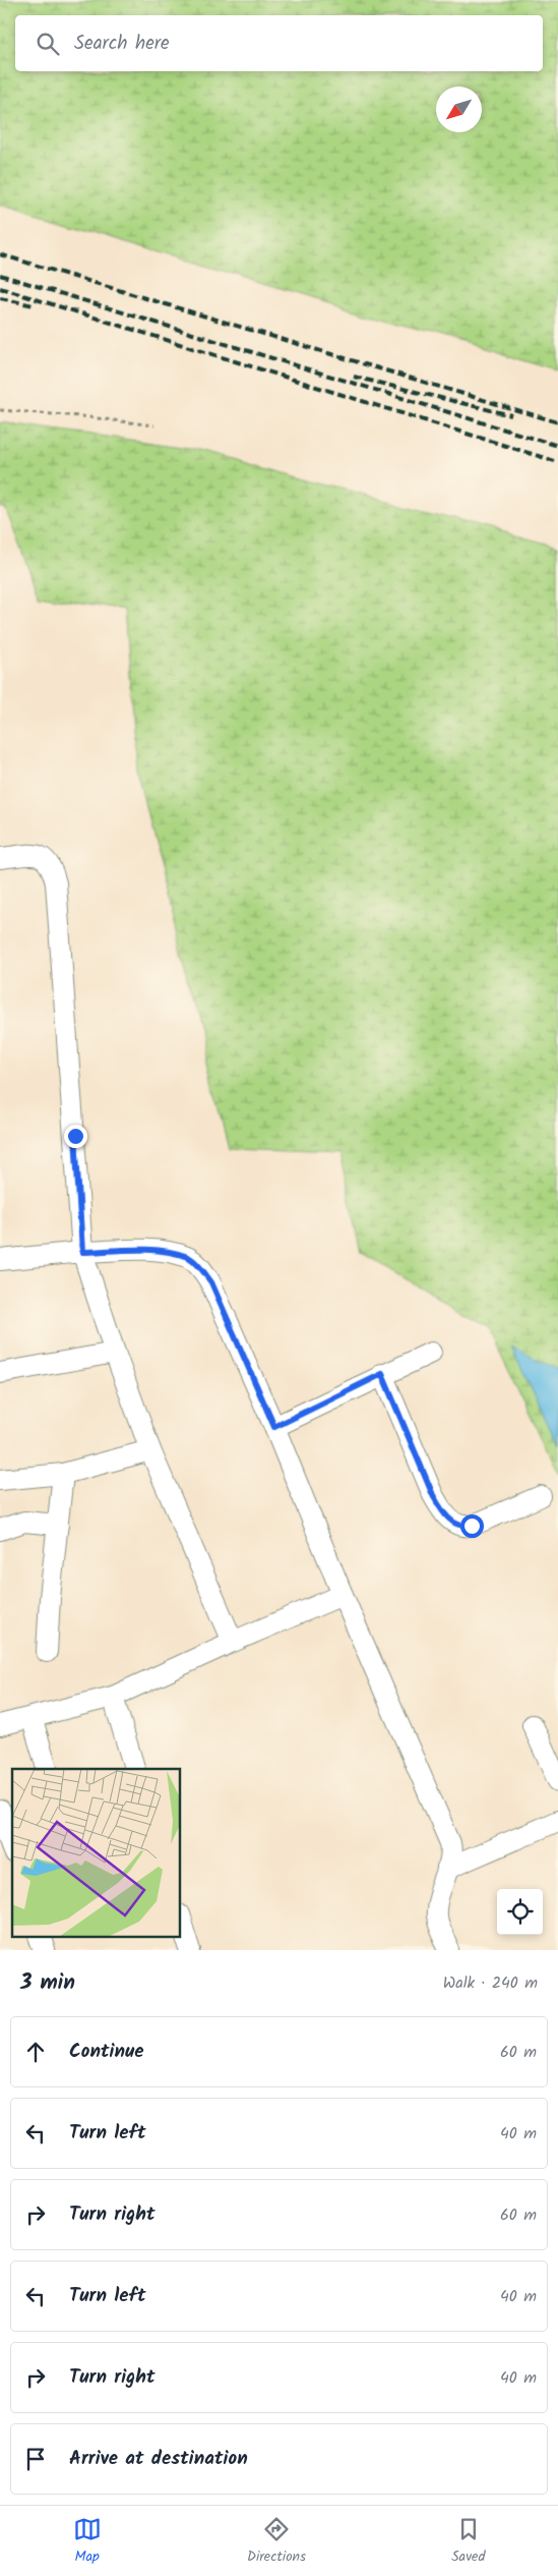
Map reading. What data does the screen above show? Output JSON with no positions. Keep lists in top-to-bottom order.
{
  "north": "bottom left",
  "page": {
    "search": "Search here",
    "heading": ["3 min", "Walk · 240 m"],
    "list": [
      ["Continue", "60 m"],
      ["Turn left", "40 m"],
      ["Turn right", "60 m"],
      ["Turn left", "40 m"],
      ["Turn right", "40 m"],
      "Arrive at destination"
    ],
    "nav": ["Map", "Directions", "Saved"]
  }
}
